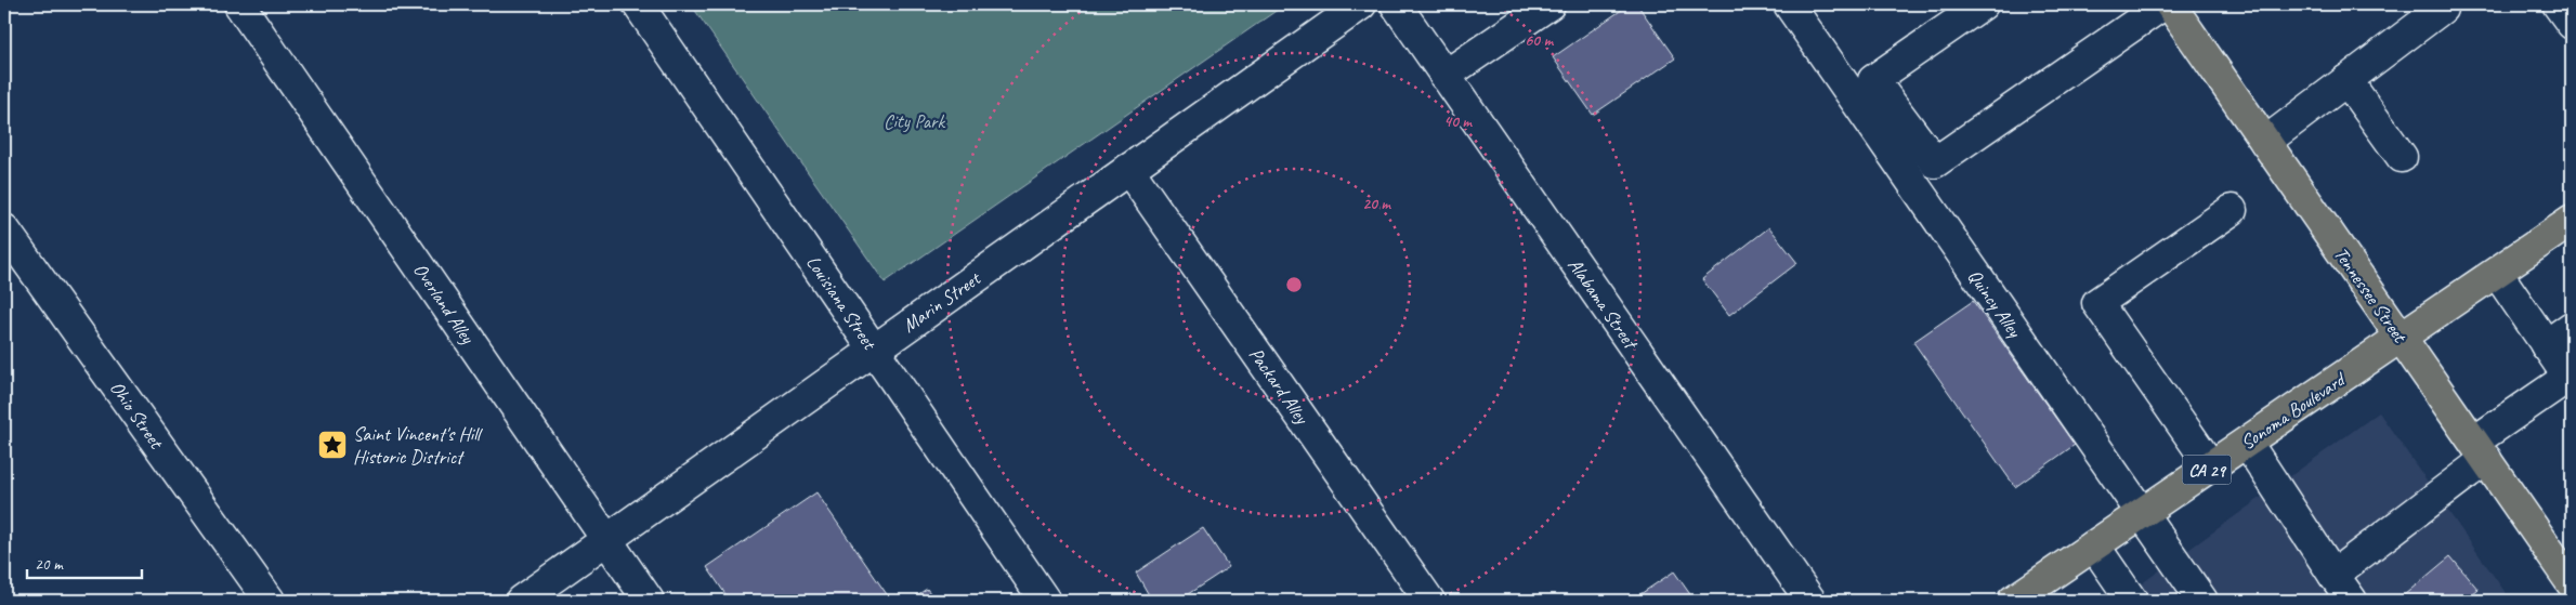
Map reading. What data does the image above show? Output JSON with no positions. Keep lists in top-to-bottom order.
{
  "streets": {
    "main road": ["Tennessee Street", "Sonoma Boulevard", "CA 29"],
    "street": [
      "Louisiana Street",
      "Marin Street",
      "Overland Alley",
      "Alabama Street",
      "Quincy Alley",
      "Packard Alley",
      "Ohio Street"
    ]
  },
  "crossings": [
    ["Tennessee Street", "Sonoma Boulevard"],
    ["Louisiana Street", "Marin Street"],
    ["Marin Street", "Overland Alley"],
    ["Marin Street", "Packard Alley"],
    ["Quincy Alley", "Sonoma Boulevard"]
  ],
  "parks": ["City Park"],
  "places": {
    "place": ["Saint Vincent's Hill Historic District"]
  },
  "scale_bar": "20 m",
  "rings": ["60 m", "40 m", "20 m"]
}
